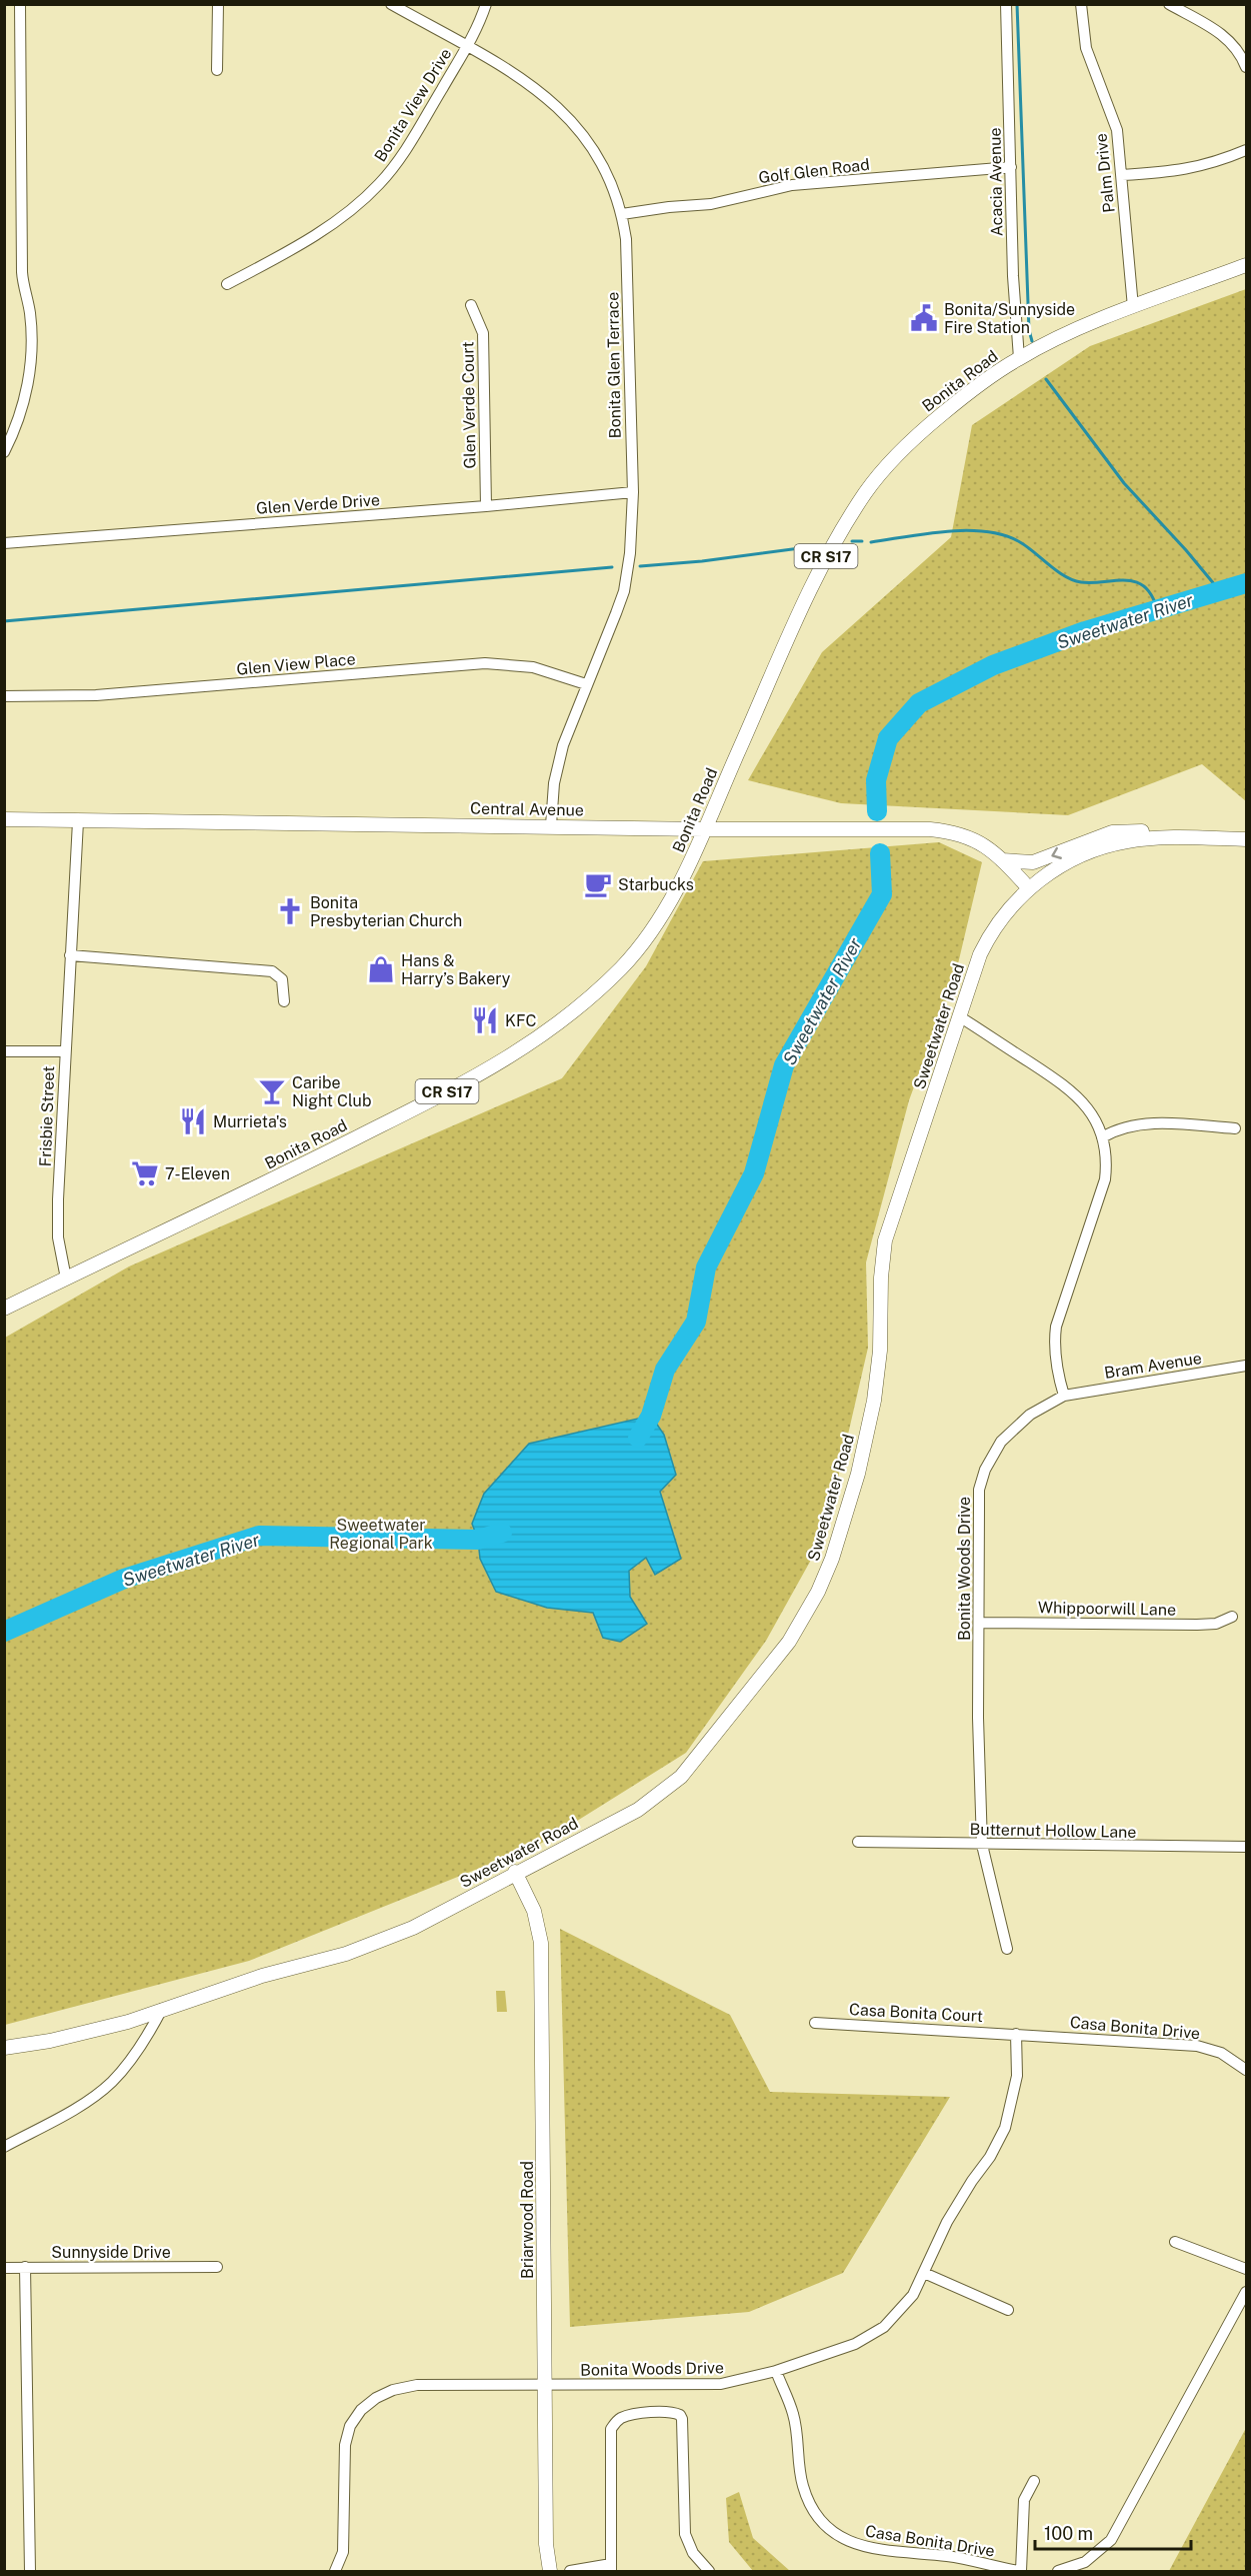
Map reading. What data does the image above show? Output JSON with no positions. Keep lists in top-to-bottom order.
{
  "streets": {
    "main road": [
      "Bonita Road",
      "CR S17",
      "Central Avenue",
      "Sweetwater Road",
      "Briarwood Road"
    ],
    "street": [
      "Bonita View Drive",
      "Golf Glen Road",
      "Palm Drive",
      "Acacia Avenue",
      "Bonita Glen Terrace",
      "Glen Verde Court",
      "Glen Verde Drive",
      "Glen View Place",
      "Frisbie Street",
      "Bram Avenue",
      "Bonita Woods Drive",
      "Whippoorwill Lane",
      "Butternut Hollow Lane",
      "Casa Bonita Court",
      "Casa Bonita Drive",
      "Sunnyside Drive"
    ]
  },
  "crossings": [
    ["Bonita View Drive", "Bonita Glen Terrace"],
    ["Golf Glen Road", "Acacia Avenue"],
    ["Golf Glen Road", "Bonita Glen Terrace"],
    ["Palm Drive", "Bonita Road"],
    ["Acacia Avenue", "Bonita Road"],
    ["Bonita Glen Terrace", "Glen Verde Drive"],
    ["Bonita Glen Terrace", "Glen View Place"],
    ["Bonita Glen Terrace", "Central Avenue"],
    ["Bonita Road", "Central Avenue"],
    ["Bonita Road", "Frisbie Street"],
    ["Glen Verde Court", "Glen Verde Drive"],
    ["Central Avenue", "Sweetwater Road"],
    ["Central Avenue", "Frisbie Street"],
    ["Sweetwater Road", "Briarwood Road"],
    ["Bram Avenue", "Bonita Woods Drive"],
    ["Bonita Woods Drive", "Whippoorwill Lane"],
    ["Bonita Woods Drive", "Butternut Hollow Lane"],
    ["Bonita Woods Drive", "Casa Bonita Court"],
    ["Bonita Woods Drive", "Casa Bonita Drive"],
    ["Bonita Woods Drive", "Briarwood Road"],
    ["Casa Bonita Court", "Casa Bonita Drive"]
  ],
  "water": ["Sweetwater River"],
  "parks": ["Sweetwater Regional Park"],
  "places": {
    "public building": ["Bonita/Sunnyside Fire Station"],
    "cafe": ["Starbucks"],
    "church": ["Bonita Presbyterian Church"],
    "shop": ["Hans & Harry’s Bakery"],
    "restaurant": ["KFC", "Murrieta's"],
    "bar": ["Caribe Night Club"],
    "supermarket": ["7-Eleven"]
  },
  "scale_bar": "100 m"
}
